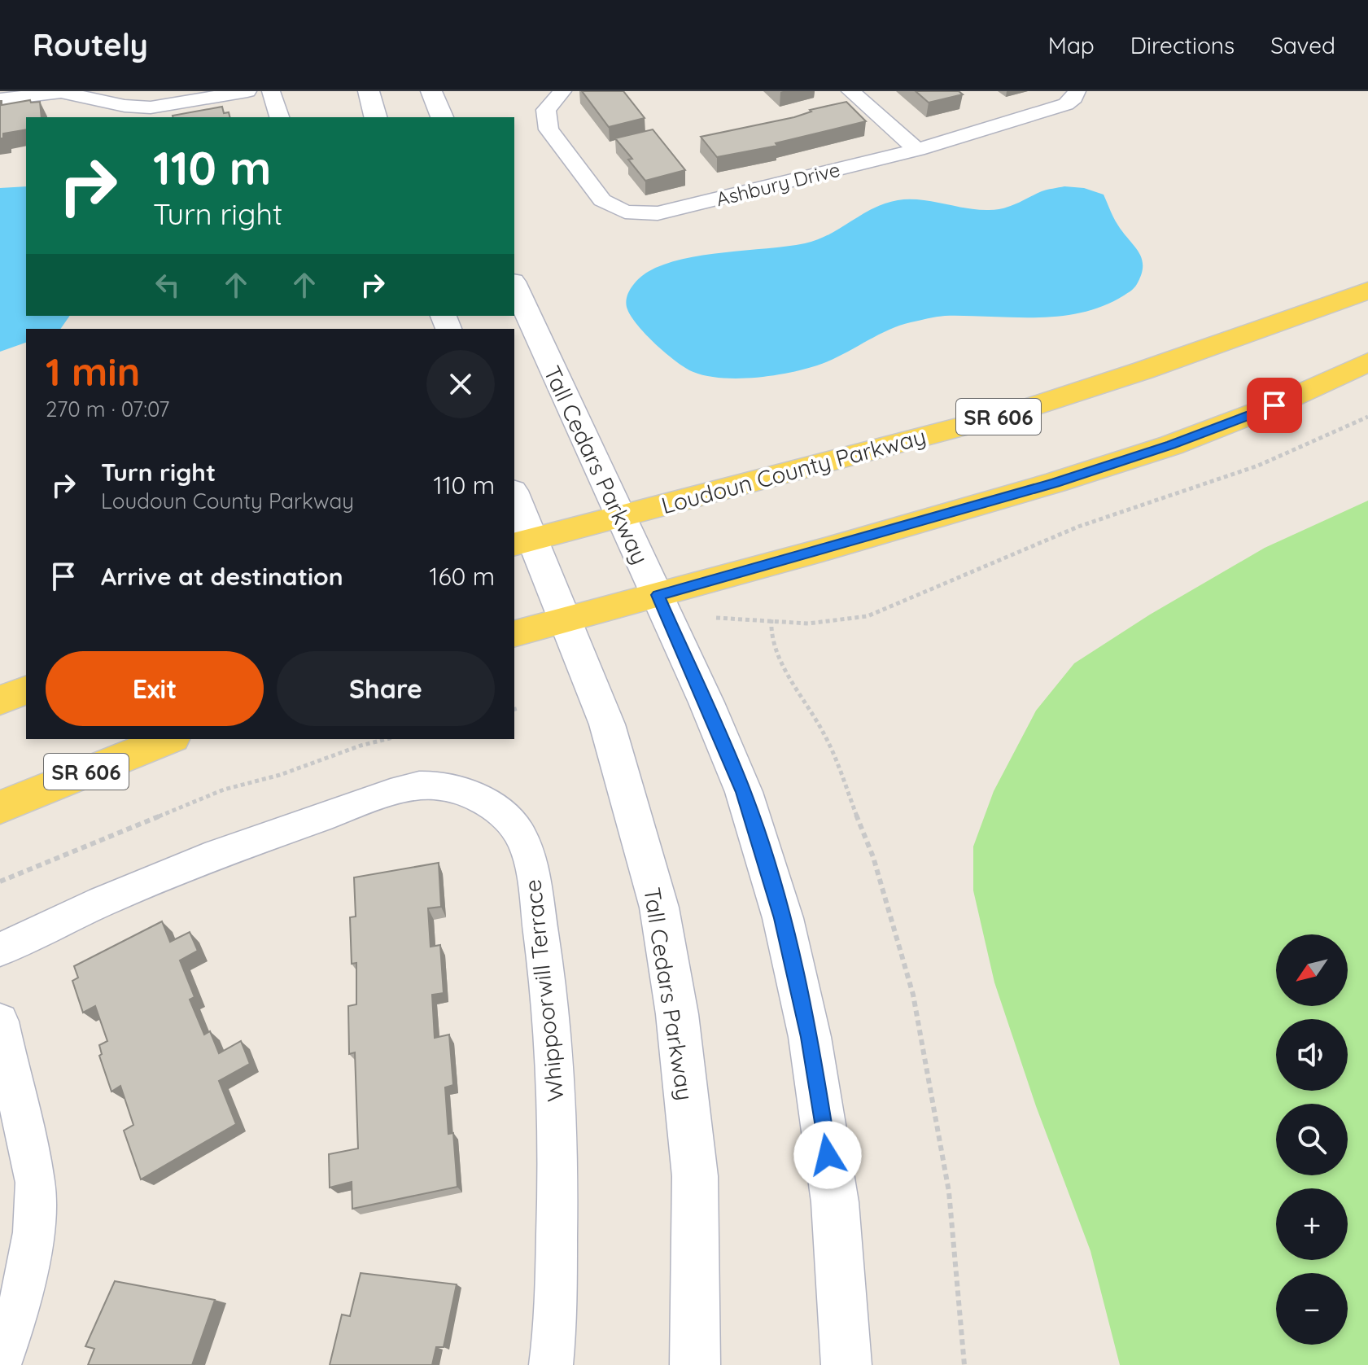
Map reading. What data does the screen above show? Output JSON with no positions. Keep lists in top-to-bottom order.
{
  "streets": {
    "main road": ["SR 606", "Tall Cedars Parkway", "Loudoun County Parkway"],
    "street": ["Ashbury Drive", "Whippoorwill Terrace"]
  },
  "crossings": [
    ["Tall Cedars Parkway", "Loudoun County Parkway"]
  ],
  "north": "bottom left",
  "page": {
    "header": "Routely",
    "nav": ["Map", "Directions", "Saved"],
    "turn": ["110 m", "Turn right"],
    "heading": ["1 min", "270 m · 07:07"],
    "list": [
      {
        "name": "Turn right",
        "note": "Loudoun County Parkway",
        "value": "110 m"
      },
      {
        "name": "Arrive at destination",
        "value": "160 m"
      }
    ],
    "buttons": ["Exit", "Share"],
    "map_buttons": ["+", "−"]
  }
}
